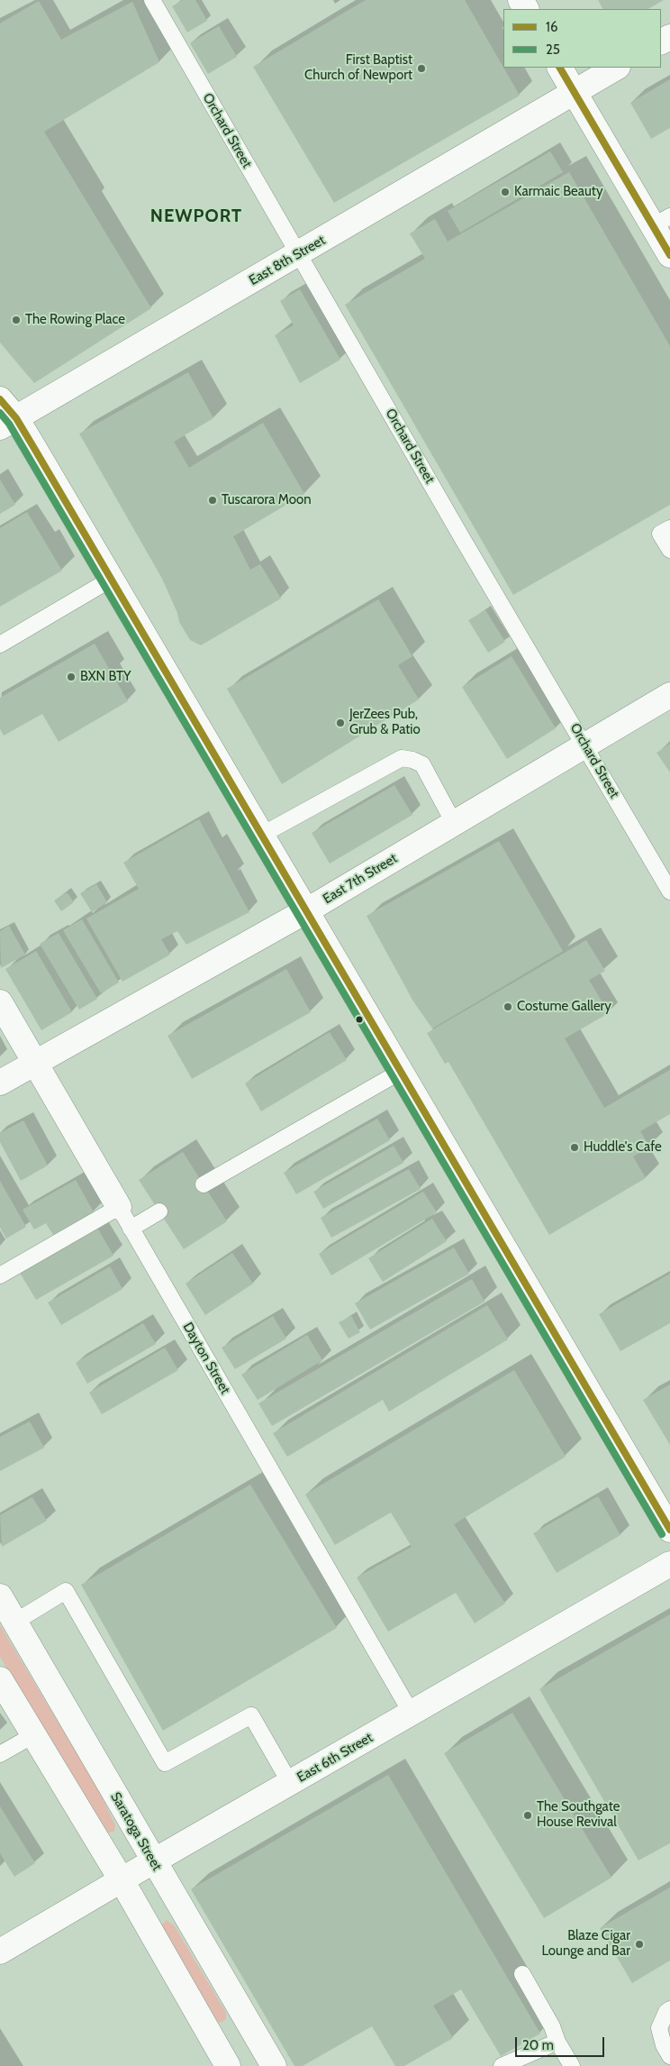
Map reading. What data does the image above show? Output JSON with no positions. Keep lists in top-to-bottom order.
{
  "streets": {
    "street": [
      "East 8th Street",
      "East 7th Street",
      "Dayton Street",
      "East 6th Street",
      "Saratoga Street"
    ],
    "lane": ["Orchard Street"]
  },
  "crossings": [
    ["Orchard Street", "East 8th Street"],
    ["Orchard Street", "East 7th Street"],
    ["East 7th Street", "Dayton Street"],
    ["Dayton Street", "East 6th Street"],
    ["East 6th Street", "Saratoga Street"]
  ],
  "districts": ["NEWPORT"],
  "places": [
    "First Baptist Church of Newport",
    "Karmaic Beauty",
    "The Rowing Place",
    "Tuscarora Moon",
    "BXN BTY",
    "JerZees Pub, Grub & Patio",
    "Costume Gallery",
    "Huddle's Cafe",
    "The Southgate House Revival",
    "Blaze Cigar Lounge and Bar"
  ],
  "lines": ["transit line 16", "transit line 25"],
  "legend": ["16", "25"],
  "scale_bar": "20 m"
}
